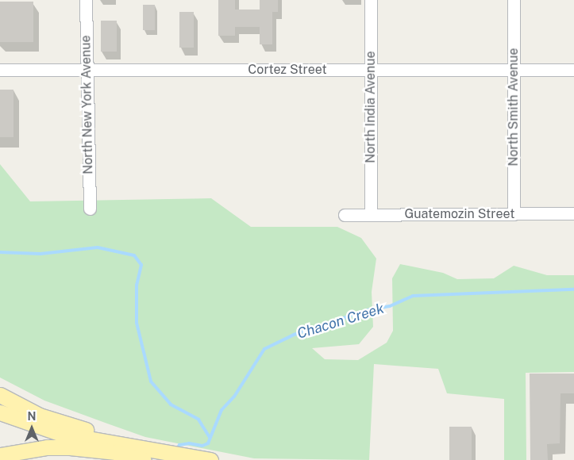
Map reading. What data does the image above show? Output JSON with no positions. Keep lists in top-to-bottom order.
{
  "streets": {
    "street": [
      "Cortez Street",
      "North New York Avenue",
      "North India Avenue",
      "North Smith Avenue",
      "Guatemozin Street"
    ]
  },
  "crossings": [
    ["Cortez Street", "North New York Avenue"],
    ["Cortez Street", "North India Avenue"],
    ["Cortez Street", "North Smith Avenue"],
    ["North India Avenue", "Guatemozin Street"],
    ["North Smith Avenue", "Guatemozin Street"]
  ],
  "water": ["Chacon Creek"],
  "north": "top"
}
